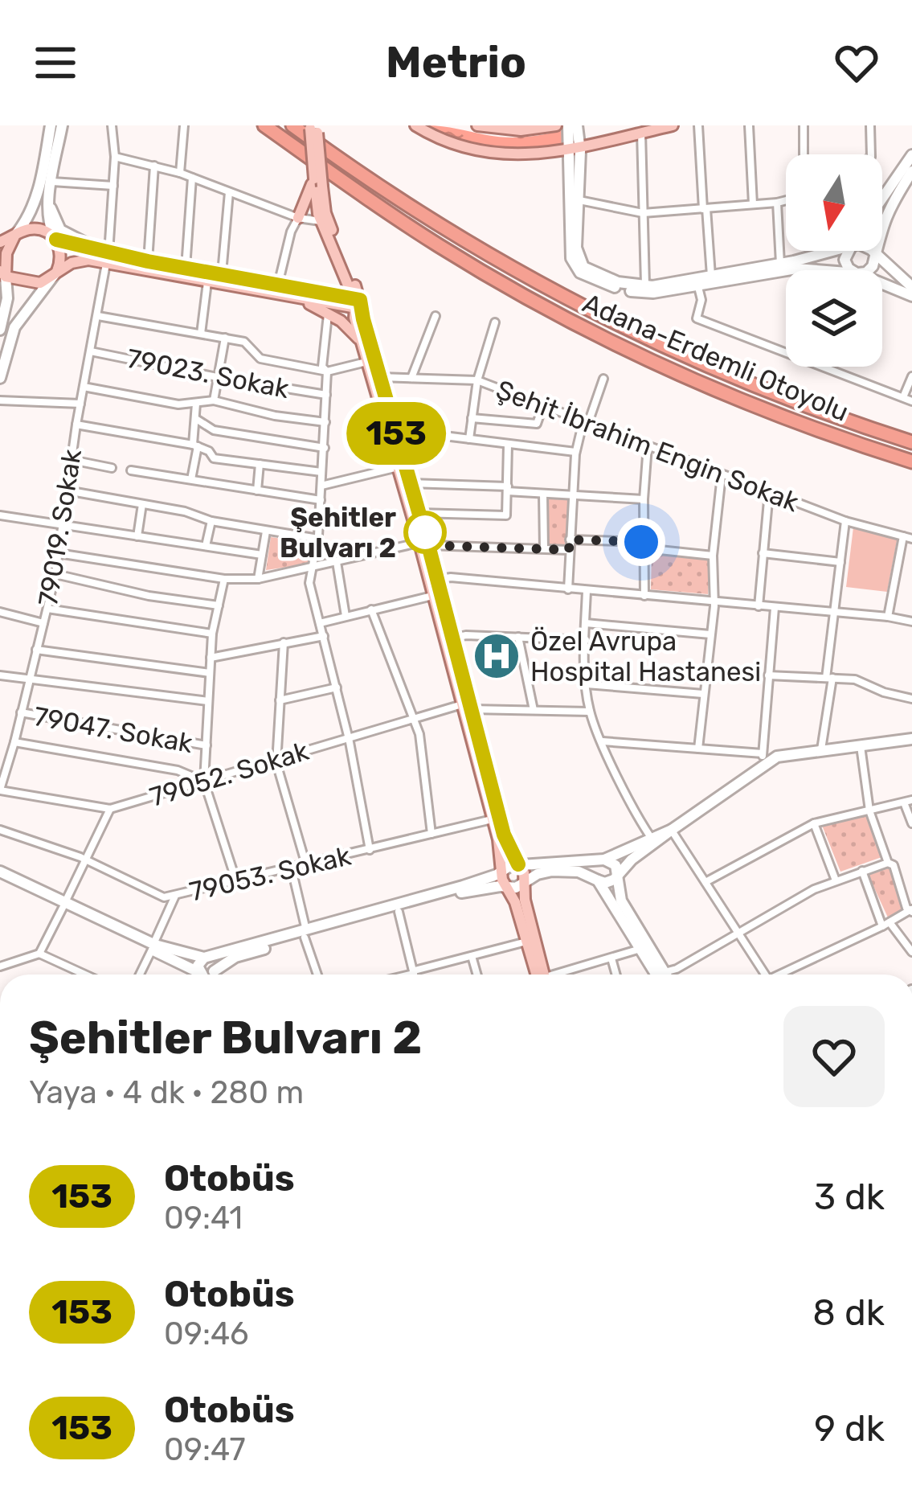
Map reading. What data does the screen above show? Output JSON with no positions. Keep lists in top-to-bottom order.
{
  "streets": {
    "highway": ["Adana-Erdemli Otoyolu"],
    "street": [
      "79023. Sokak",
      "Şehit İbrahim Engin Sokak",
      "79019. Sokak",
      "79047. Sokak",
      "79052. Sokak",
      "79053. Sokak"
    ]
  },
  "crossings": [
    ["79023. Sokak", "79019. Sokak"],
    ["79019. Sokak", "79047. Sokak"]
  ],
  "places": {
    "other": ["Şehitler Bulvarı 2"],
    "hospital": ["Özel Avrupa Hospital Hastanesi"]
  },
  "lines": ["bus line 153"],
  "north": "bottom",
  "page": {
    "header": "Metrio",
    "on_map": "153",
    "heading": ["Şehitler Bulvarı 2", "Yaya · 4 dk · 280 m"],
    "list": [
      {
        "mark": "153",
        "name": "Otobüs",
        "note": "09:41",
        "value": "3 dk"
      },
      {
        "mark": "153",
        "name": "Otobüs",
        "note": "09:46",
        "value": "8 dk"
      },
      {
        "mark": "153",
        "name": "Otobüs",
        "note": "09:47",
        "value": "9 dk"
      }
    ]
  }
}
